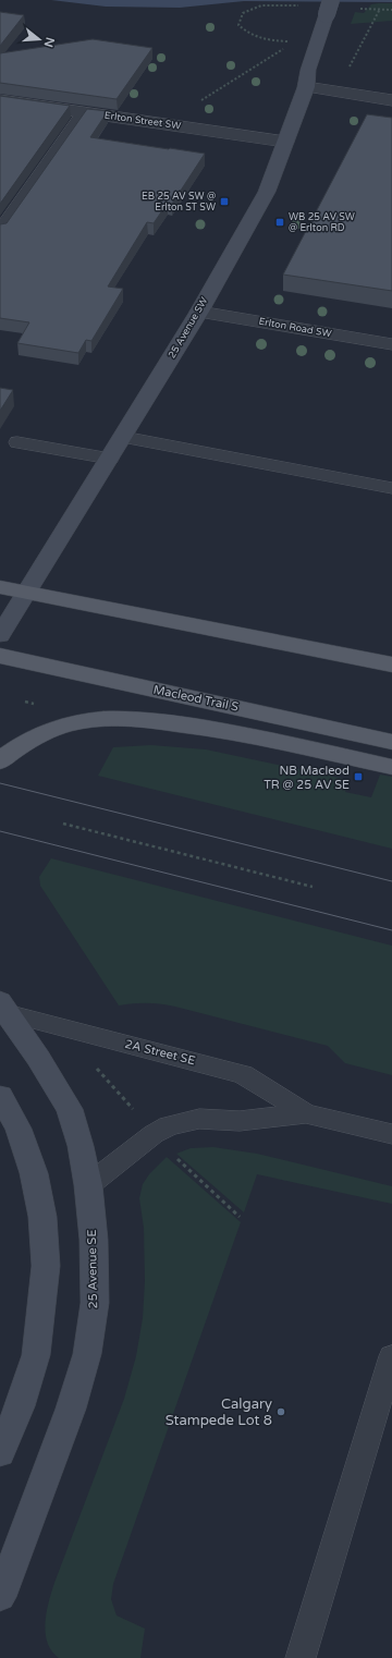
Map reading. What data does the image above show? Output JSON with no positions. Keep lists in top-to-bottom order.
{
  "streets": {
    "main road": ["Macleod Trail S"],
    "street": [
      "Erlton Street SW",
      "25 Avenue SW",
      "Erlton Road SW",
      "25 Avenue SE"
    ],
    "lane": ["2A Street SE"]
  },
  "crossings": [
    ["Erlton Street SW", "25 Avenue SW"],
    ["25 Avenue SW", "Erlton Road SW"],
    ["2A Street SE", "25 Avenue SE"]
  ],
  "places": {
    "transit": ["EB 25 AV SW @ Erlton ST SW", "WB 25 AV SW @ Erlton RD", "NB Macleod TR @ 25 AV SE"],
    "other": ["Calgary Stampede Lot 8"]
  },
  "north": "right"
}
